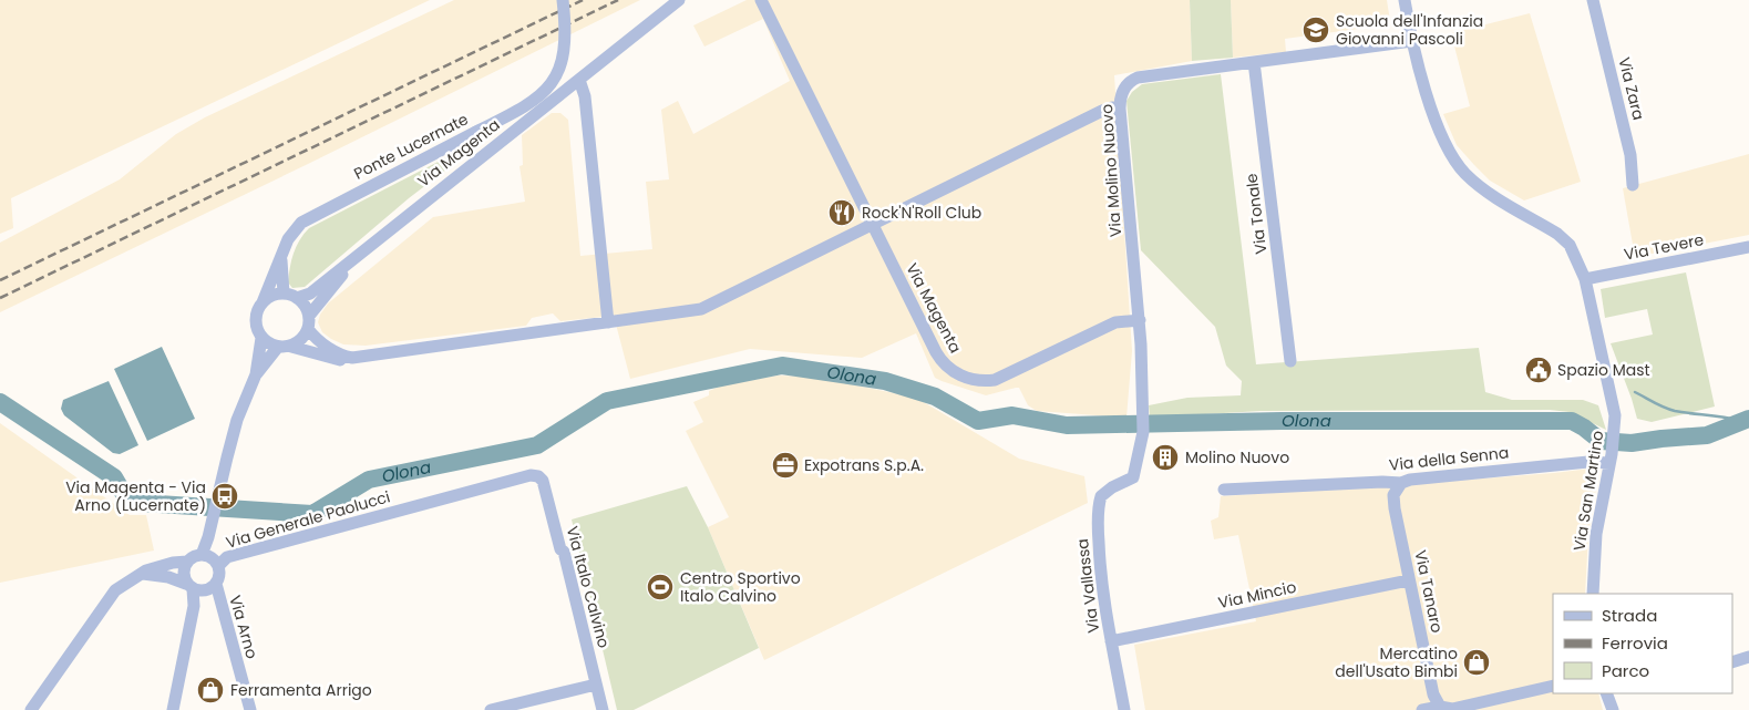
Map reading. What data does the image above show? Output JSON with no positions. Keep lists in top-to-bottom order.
{
  "streets": {
    "street": [
      "Via Zara",
      "Ponte Lucernate",
      "Via Magenta",
      "Via Molino Nuovo",
      "Via Tonale",
      "Via Tevere",
      "Via della Senna",
      "Via San Martino",
      "Via Generale Paolucci",
      "Via Vallassa",
      "Via Italo Calvino",
      "Via Tanaro",
      "Via Mincio",
      "Via Arno"
    ]
  },
  "crossings": [
    ["Ponte Lucernate", "Via Magenta"],
    ["Via Magenta", "Via Molino Nuovo"],
    ["Via Molino Nuovo", "Via Tonale"],
    ["Via Molino Nuovo", "Via San Martino"],
    ["Via Molino Nuovo", "Via Vallassa"],
    ["Via Tevere", "Via San Martino"],
    ["Via della Senna", "Via San Martino"],
    ["Via della Senna", "Via Tanaro"],
    ["Via Generale Paolucci", "Via Italo Calvino"],
    ["Via Generale Paolucci", "Via Arno"],
    ["Via Vallassa", "Via Mincio"],
    ["Via Tanaro", "Via Mincio"]
  ],
  "water": ["Olona"],
  "places": {
    "school or university": ["Scuola dell'Infanzia Giovanni Pascoli"],
    "restaurant": ["Rock'N'Roll Club"],
    "public building": ["Spazio Mast"],
    "building": ["Molino Nuovo"],
    "office": ["Expotrans S.p.A."],
    "bus stop": ["Via Magenta - Via Arno (Lucernate)"],
    "sports": ["Centro Sportivo Italo Calvino"],
    "shop": ["Mercatino dell'Usato Bimbi", "Ferramenta Arrigo"]
  },
  "legend": ["Strada", "Ferrovia", "Parco"]
}
